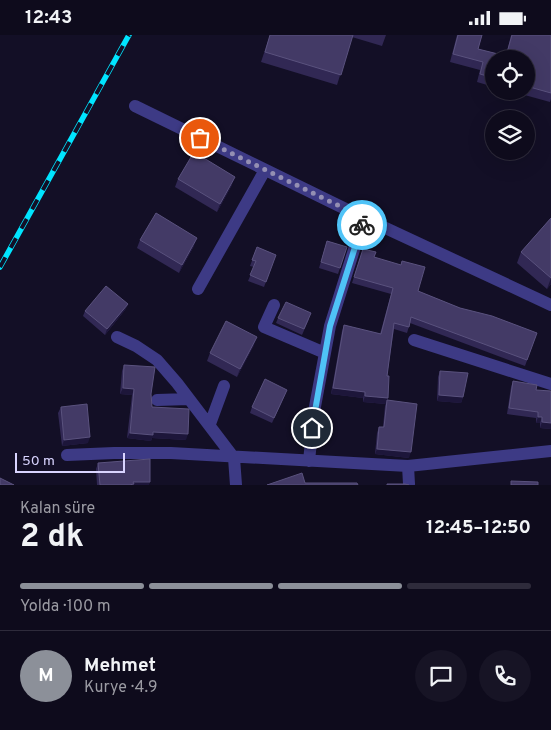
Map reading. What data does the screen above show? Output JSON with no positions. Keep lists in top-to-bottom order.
{
  "scale_bar": "50 m",
  "page": {
    "status": "12:43",
    "scale": "50 m",
    "heading": ["2 dk", "Kalan süre", "12:45–12:50"],
    "panel": ["Mehmet", "Kurye · 4.9"],
    "bar": "Yolda · 100 m",
    "round": "M"
  }
}
